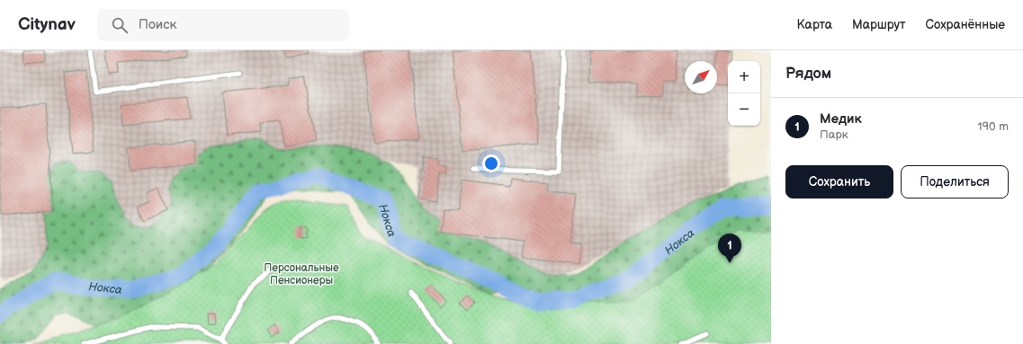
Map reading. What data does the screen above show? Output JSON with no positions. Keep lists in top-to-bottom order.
{
  "water": ["Нокса"],
  "parks": ["Персональные Пенсионеры"],
  "north": "top right",
  "page": {
    "header": "Citynav",
    "search": "Поиск",
    "nav": ["Карта", "Маршрут", "Сохранённые"],
    "heading": "Рядом",
    "map_buttons": ["+", "−"],
    "list": [
      {
        "mark": "1",
        "name": "Медик",
        "note": "Парк",
        "value": "190 m"
      }
    ],
    "buttons": ["Сохранить", "Поделиться"],
    "pins": "1"
  }
}
